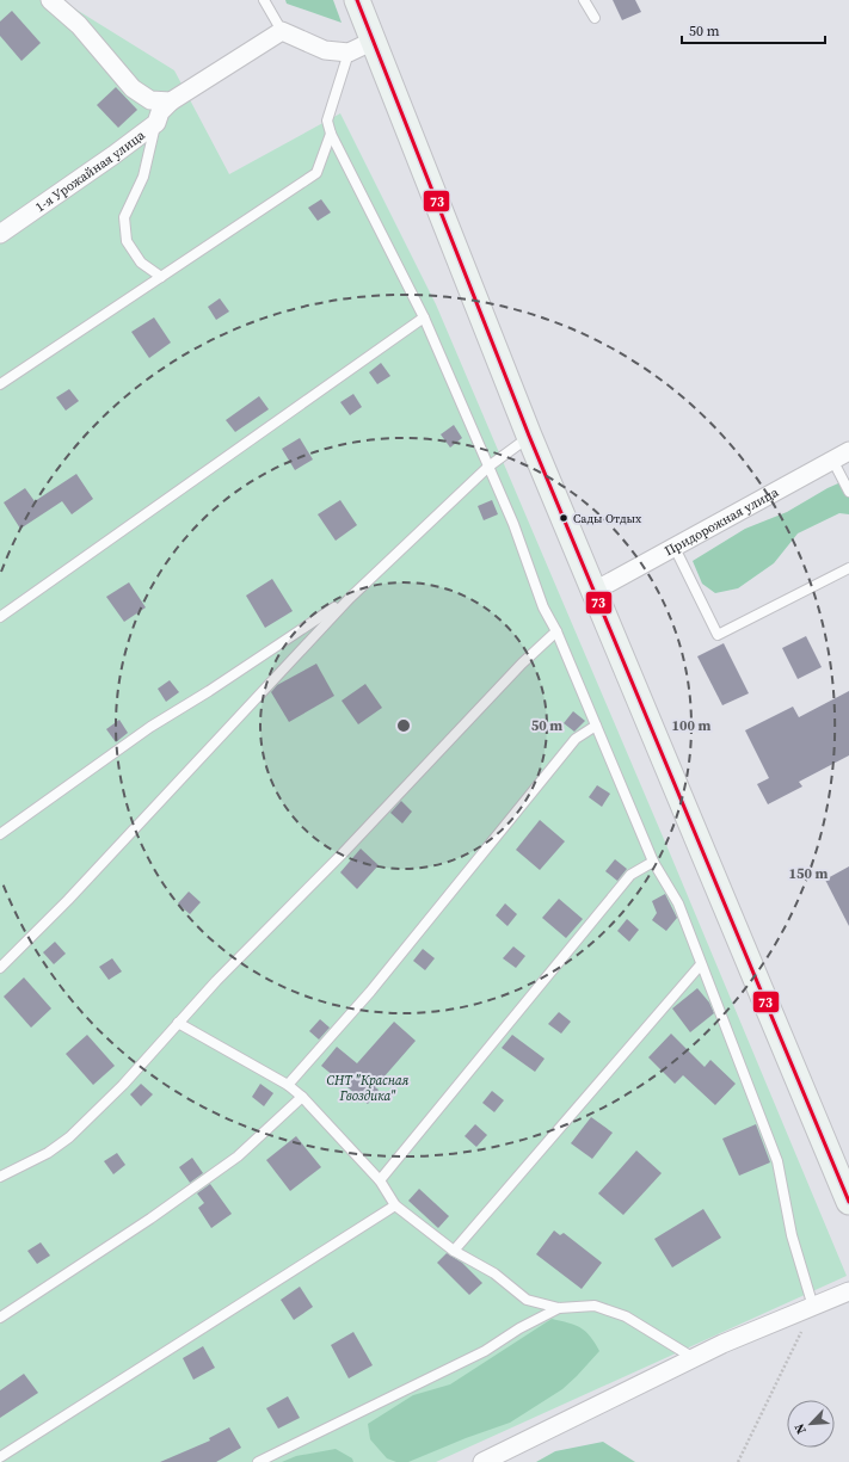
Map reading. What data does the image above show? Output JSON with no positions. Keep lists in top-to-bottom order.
{
  "streets": {
    "street": ["1-я Урожайная улица", "Придорожная улица"]
  },
  "parks": ["СНТ \"Красная Гвоздика\""],
  "places": ["Сады Отдых"],
  "lines": ["transit line 73"],
  "scale_bar": "50 m",
  "north": "bottom left",
  "rings": ["50 m", "100 m", "150 m"]
}
